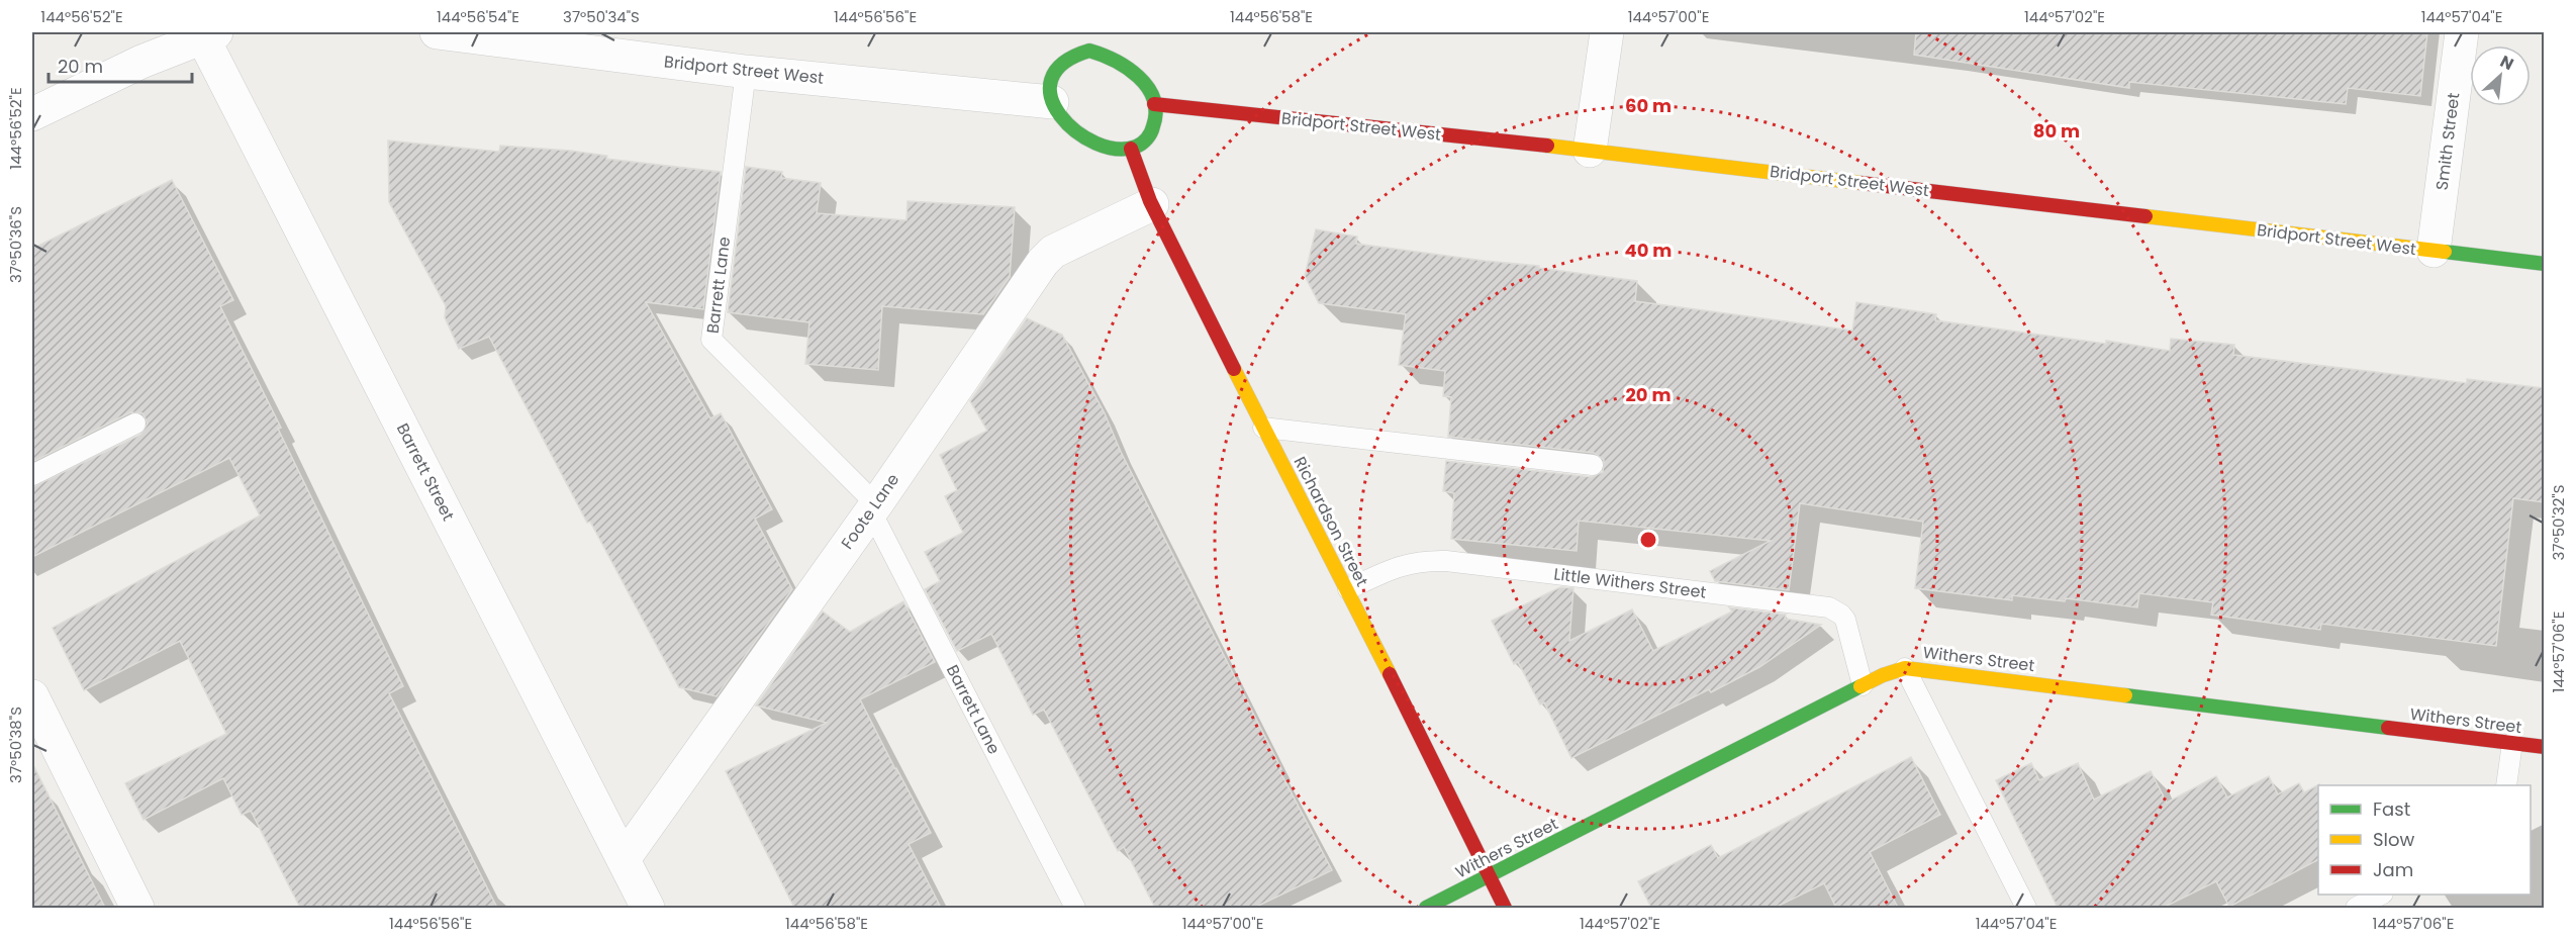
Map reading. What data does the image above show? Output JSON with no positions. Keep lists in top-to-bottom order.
{
  "streets": {
    "street": [
      "Bridport Street West",
      "Smith Street",
      "Barrett Street",
      "Foote Lane",
      "Richardson Street",
      "Withers Street"
    ],
    "lane": ["Barrett Lane", "Little Withers Street"]
  },
  "crossings": [
    ["Bridport Street West", "Smith Street"],
    ["Bridport Street West", "Barrett Lane"],
    ["Bridport Street West", "Richardson Street"],
    ["Barrett Lane", "Foote Lane"],
    ["Barrett Street", "Foote Lane"],
    ["Foote Lane", "Richardson Street"],
    ["Richardson Street", "Little Withers Street"],
    ["Richardson Street", "Withers Street"],
    ["Little Withers Street", "Withers Street"]
  ],
  "legend": ["Fast", "Slow", "Jam"],
  "scale_bar": "20 m",
  "north": "top right",
  "coordinates": [
    "144°56'52\"E",
    "144°56'54\"E",
    "37°50'34\"S",
    "144°56'56\"E",
    "144°56'58\"E",
    "144°57'00\"E",
    "144°57'02\"E",
    "144°57'04\"E",
    "37°50'36\"S",
    "37°50'32\"S",
    "144°57'06\"E",
    "37°50'38\"S"
  ],
  "rings": [
    "60 m",
    "80 m",
    "40 m",
    "20 m"
  ]
}
